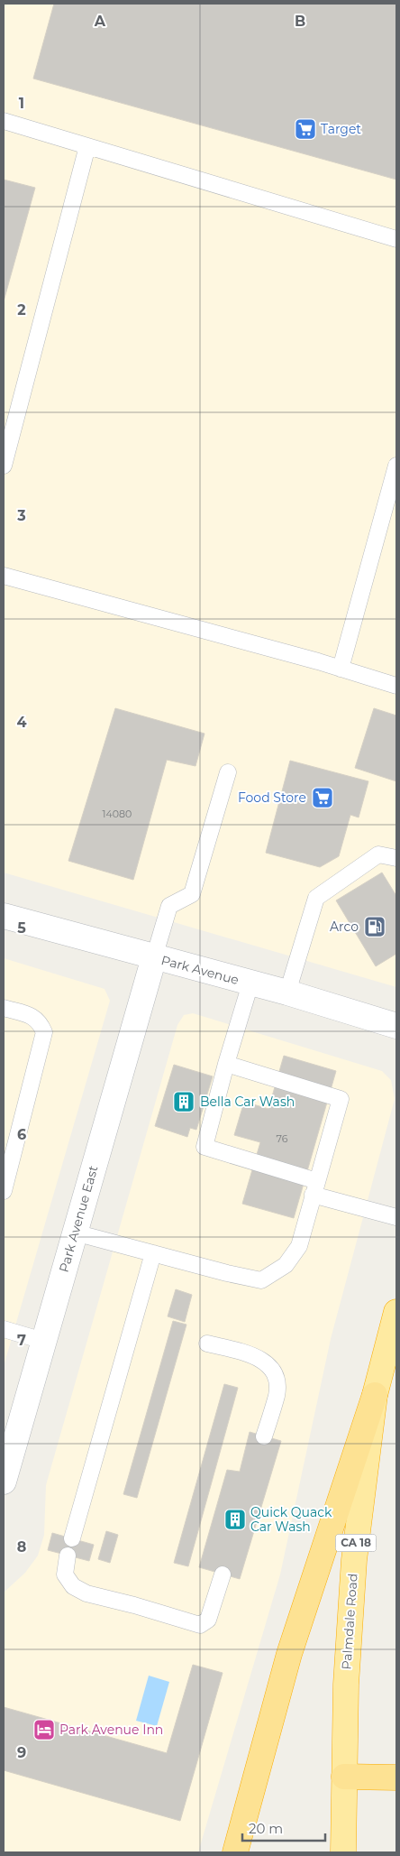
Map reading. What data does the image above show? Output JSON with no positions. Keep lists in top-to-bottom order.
{
  "streets": {
    "highway": ["CA 18", "Palmdale Road"],
    "street": ["Park Avenue", "Park Avenue East"]
  },
  "crossings": [
    ["Park Avenue", "Park Avenue East"]
  ],
  "places": {
    "supermarket": ["Target", "Food Store"],
    "fuel station": ["Arco"],
    "building": ["Bella Car Wash", "Quick Quack Car Wash"],
    "hotel": ["Park Avenue Inn"]
  },
  "house_numbers": ["14080", "76"],
  "scale_bar": "20 m",
  "grid": {
    "columns": ["A", "B"],
    "rows": [
      "1",
      "2",
      "3",
      "4",
      "5",
      "6",
      "7",
      "8",
      "9"
    ]
  }
}
